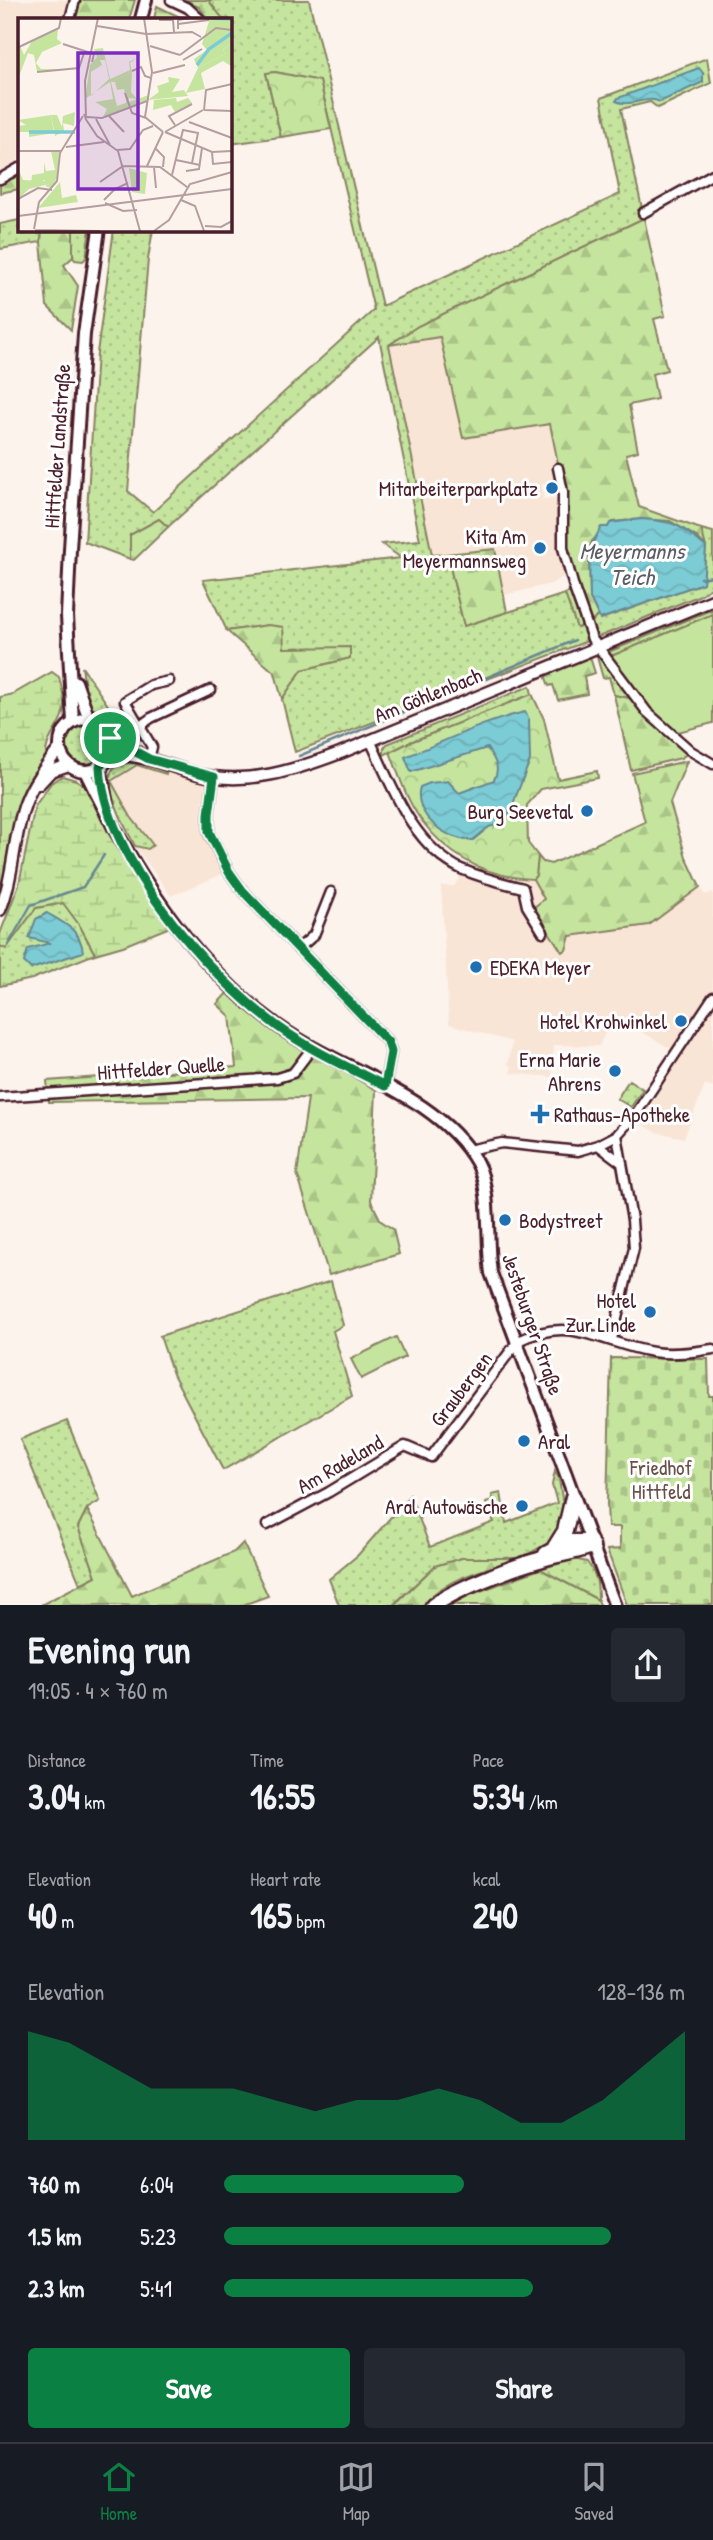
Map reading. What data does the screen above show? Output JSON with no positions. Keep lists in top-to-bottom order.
{
  "streets": {
    "main road": ["Hittfelder Landstraße", "Jesteburger Straße"],
    "street": [
      "Am Göhlenbach",
      "Hittfelder Quelle",
      "Graubergen",
      "Am Radeland"
    ]
  },
  "crossings": [
    ["Hittfelder Landstraße", "Am Göhlenbach"],
    ["Hittfelder Quelle", "Jesteburger Straße"],
    ["Jesteburger Straße", "Graubergen"],
    ["Graubergen", "Am Radeland"]
  ],
  "water": ["Meyermanns Teich"],
  "parks": ["Friedhof Hittfeld"],
  "places": {
    "other": [
      "Mitarbeiterparkplatz",
      "Kita Am Meyermannsweg",
      "Burg Seevetal",
      "EDEKA Meyer",
      "Hotel Krohwinkel",
      "Erna Marie Ahrens",
      "Bodystreet",
      "Hotel Zur Linde",
      "Aral",
      "Aral Autowäsche"
    ],
    "health": ["Rathaus-Apotheke"]
  },
  "page": {
    "heading": ["Evening run", "19:05 · 4 × 760 m"],
    "stats": [
      ["Distance", "3.04 km"],
      ["Time", "16:55"],
      ["Pace", "5:34 /km"],
      ["Elevation", "40 m"],
      ["Heart rate", "165 bpm"],
      ["kcal", "240"]
    ],
    "chart": ["Elevation", "128–136 m"],
    "list": [
      {
        "name": "760 m",
        "note": "6:04"
      },
      {
        "name": "1.5 km",
        "note": "5:23"
      },
      {
        "name": "2.3 km",
        "note": "5:41"
      }
    ],
    "buttons": ["Save", "Share"],
    "tabs": ["Home", "Map", "Saved"]
  }
}
